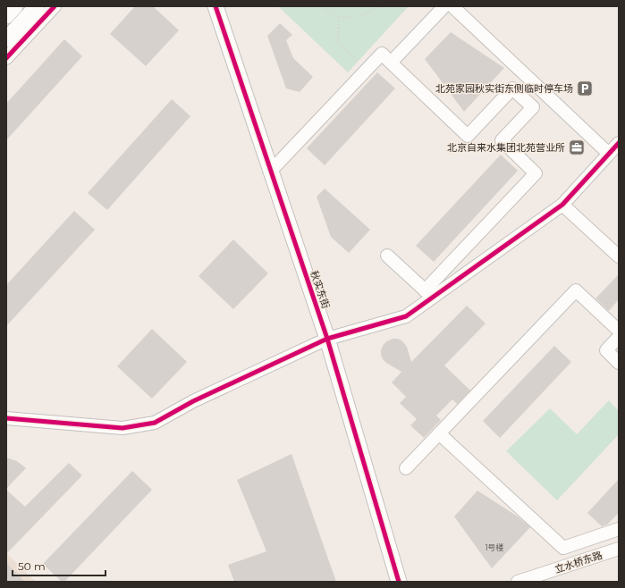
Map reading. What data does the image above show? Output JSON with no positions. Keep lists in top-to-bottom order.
{
  "streets": {
    "street": ["秋实东街", "立水桥东路"]
  },
  "places": {
    "parking": ["北苑家园秋实街东侧临时停车场"],
    "office": ["北京自来水集团北苑营业所"]
  },
  "house_numbers": ["1号楼"],
  "scale_bar": "50 m"
}
